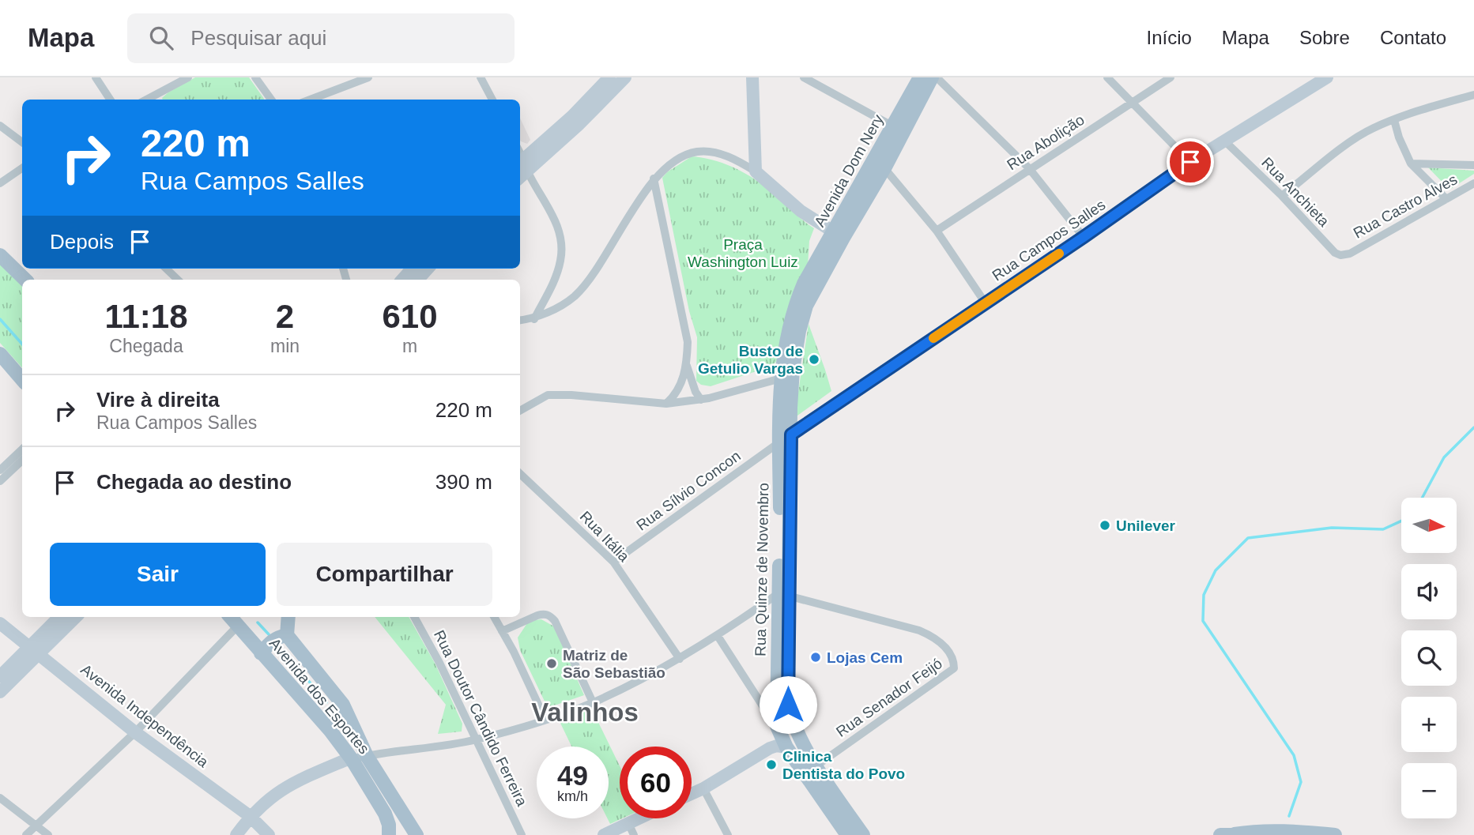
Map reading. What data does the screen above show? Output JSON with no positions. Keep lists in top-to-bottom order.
{
  "streets": {
    "main road": [
      "Avenida Dom Nery",
      "Rua Campos Salles",
      "Rua Quinze de Novembro",
      "Avenida dos Esportes",
      "Avenida Independência"
    ],
    "street": [
      "Rua Abolição",
      "Rua Anchieta",
      "Rua Castro Alves",
      "Rua Sílvio Concon",
      "Rua Itália",
      "Rua Senador Feijó",
      "Rua Doutor Cândido Ferreira"
    ]
  },
  "crossings": [
    ["Avenida Dom Nery", "Rua Campos Salles"],
    ["Avenida Dom Nery", "Rua Sílvio Concon"],
    ["Avenida Dom Nery", "Rua Quinze de Novembro"],
    ["Rua Anchieta", "Rua Castro Alves"],
    ["Rua Anchieta", "Rua Campos Salles"],
    ["Rua Campos Salles", "Rua Sílvio Concon"],
    ["Rua Campos Salles", "Rua Quinze de Novembro"],
    ["Rua Sílvio Concon", "Rua Itália"],
    ["Rua Sílvio Concon", "Rua Quinze de Novembro"],
    ["Rua Quinze de Novembro", "Rua Senador Feijó"]
  ],
  "districts": ["Valinhos"],
  "parks": ["Praça Washington Luiz"],
  "places": [
    "Busto de Getulio Vargas",
    "Unilever",
    "Lojas Cem",
    "Matriz de São Sebastião",
    "Clinica Dentista do Povo"
  ],
  "north": "right",
  "page": {
    "header": "Mapa",
    "search": "Pesquisar aqui",
    "nav": [
      "Início",
      "Mapa",
      "Sobre",
      "Contato"
    ],
    "turn": ["220 m", "Rua Campos Salles"],
    "then": "Depois",
    "eta": [
      "11:18",
      "Chegada",
      "2",
      "min",
      "610",
      "m"
    ],
    "list": [
      {
        "name": "Vire à direita",
        "note": "Rua Campos Salles",
        "value": "220 m"
      },
      {
        "name": "Chegada ao destino",
        "value": "390 m"
      }
    ],
    "map_buttons": ["+", "−"],
    "buttons": ["Sair", "Compartilhar"],
    "speed": "49 km/h",
    "limit": "60"
  }
}
